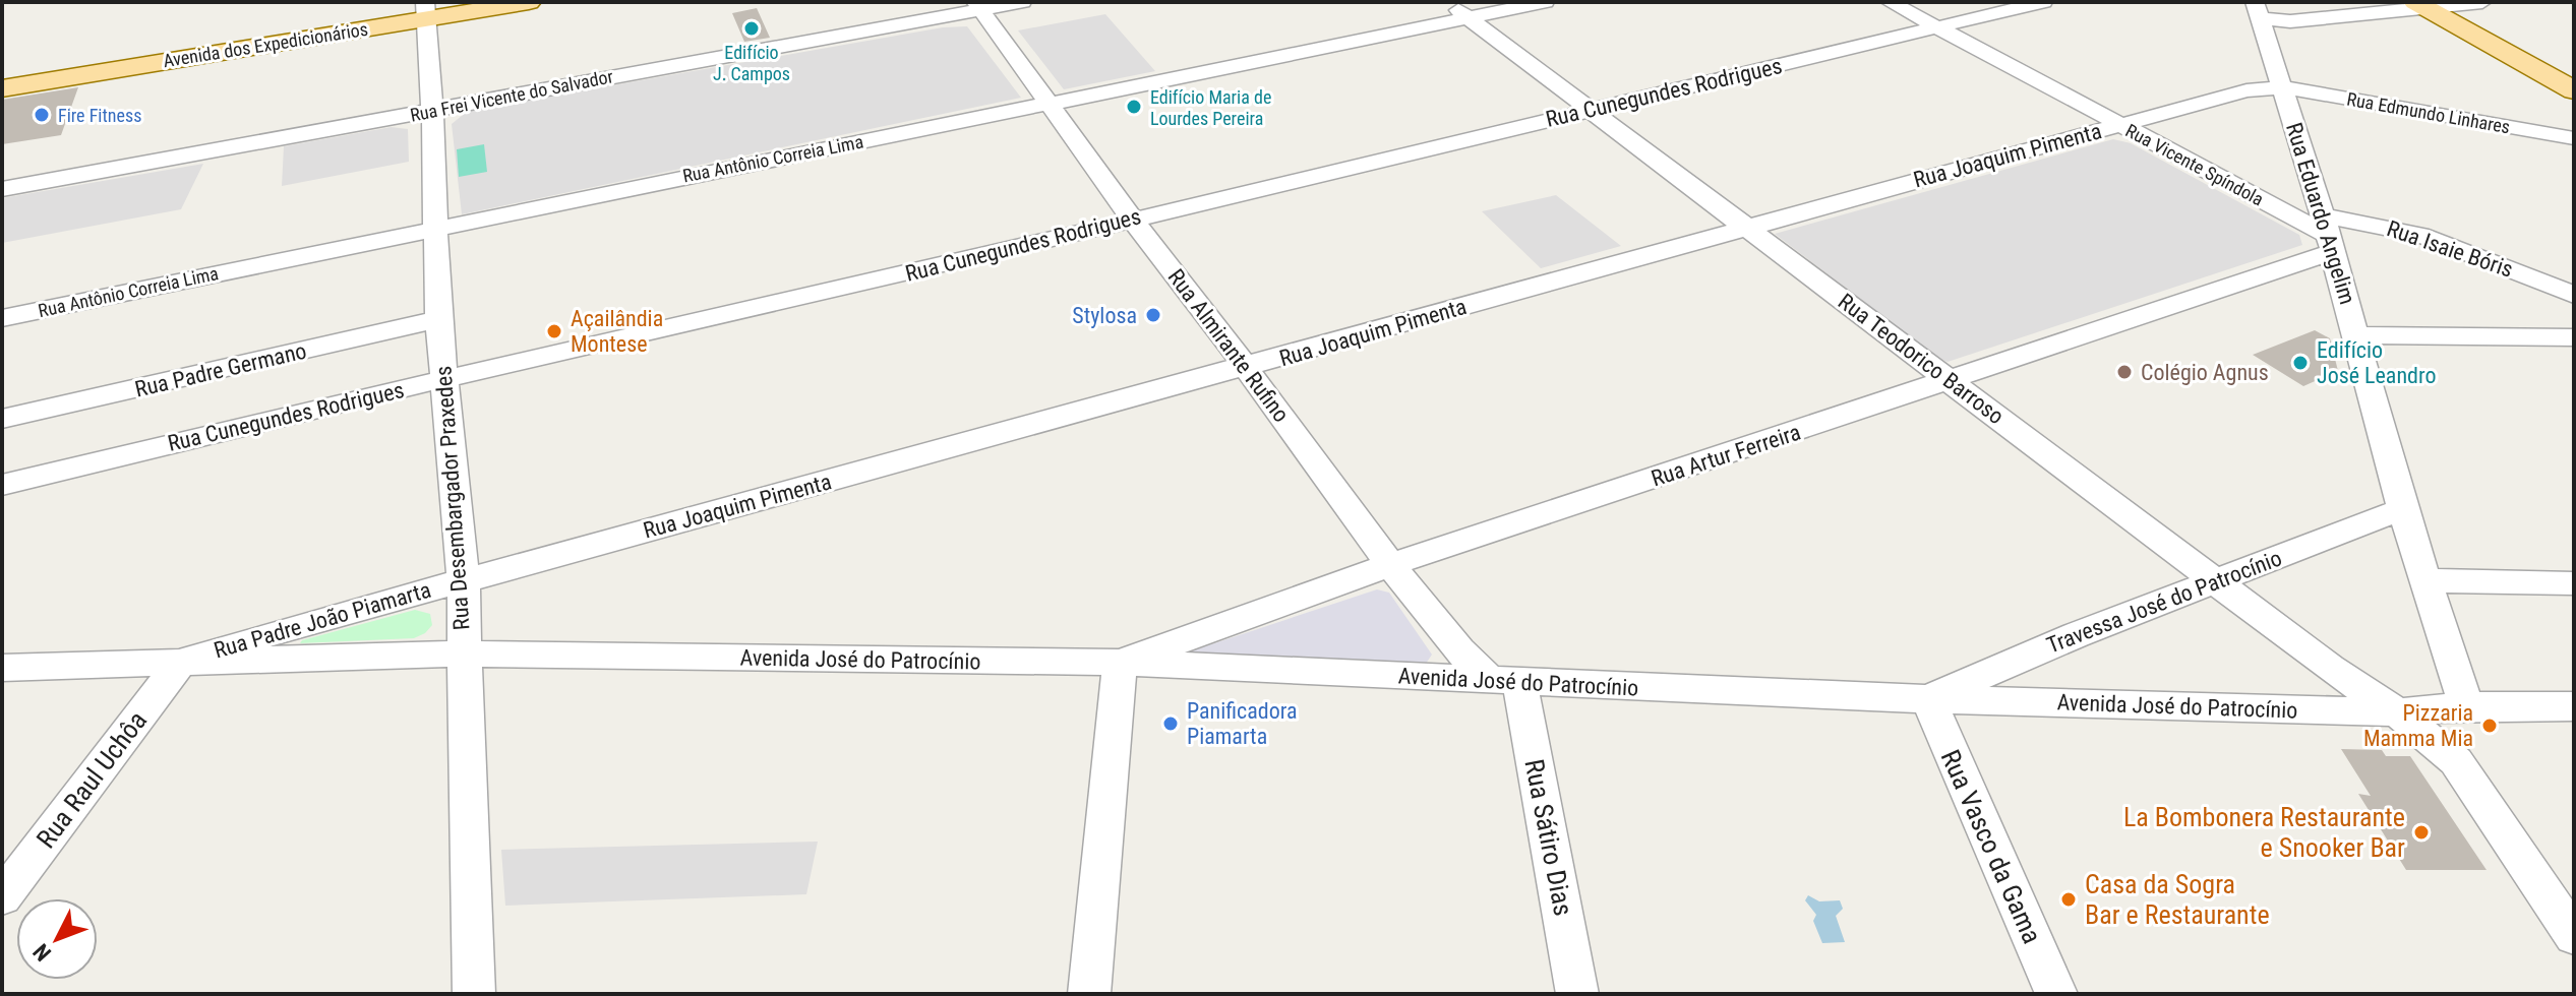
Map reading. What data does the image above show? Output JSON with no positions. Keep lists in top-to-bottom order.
{
  "streets": {
    "main road": ["Avenida dos Expedicionários"],
    "street": [
      "Rua Cunegundes Rodrigues",
      "Rua Frei Vicente do Salvador",
      "Rua Edmundo Linhares",
      "Rua Joaquim Pimenta",
      "Rua Antônio Correia Lima",
      "Rua Vicente Spíndola",
      "Rua Eduardo Angelim",
      "Rua Isaie Bóris",
      "Rua Almirante Rufino",
      "Rua Teodorico Barroso",
      "Rua Padre Germano",
      "Rua Artur Ferreira",
      "Rua Desembargador Praxedes",
      "Travessa José do Patrocínio",
      "Rua Padre João Piamarta",
      "Avenida José do Patrocínio",
      "Rua Raul Uchôa",
      "Rua Sátiro Dias",
      "Rua Vasco da Gama"
    ]
  },
  "crossings": [
    ["Avenida dos Expedicionários", "Rua Desembargador Praxedes"],
    ["Rua Cunegundes Rodrigues", "Rua Vicente Spíndola"],
    ["Rua Cunegundes Rodrigues", "Rua Almirante Rufino"],
    ["Rua Cunegundes Rodrigues", "Rua Teodorico Barroso"],
    ["Rua Cunegundes Rodrigues", "Rua Desembargador Praxedes"],
    ["Rua Frei Vicente do Salvador", "Rua Almirante Rufino"],
    ["Rua Frei Vicente do Salvador", "Rua Desembargador Praxedes"],
    ["Rua Edmundo Linhares", "Rua Joaquim Pimenta"],
    ["Rua Edmundo Linhares", "Rua Eduardo Angelim"],
    ["Rua Joaquim Pimenta", "Rua Vicente Spíndola"],
    ["Rua Joaquim Pimenta", "Rua Eduardo Angelim"],
    ["Rua Joaquim Pimenta", "Rua Almirante Rufino"],
    ["Rua Joaquim Pimenta", "Rua Teodorico Barroso"],
    ["Rua Joaquim Pimenta", "Rua Desembargador Praxedes"],
    ["Rua Joaquim Pimenta", "Rua Padre João Piamarta"],
    ["Rua Antônio Correia Lima", "Rua Almirante Rufino"],
    ["Rua Antônio Correia Lima", "Rua Teodorico Barroso"],
    ["Rua Antônio Correia Lima", "Rua Desembargador Praxedes"],
    ["Rua Vicente Spíndola", "Rua Eduardo Angelim"],
    ["Rua Vicente Spíndola", "Rua Isaie Bóris"],
    ["Rua Vicente Spíndola", "Rua Artur Ferreira"],
    ["Rua Eduardo Angelim", "Rua Isaie Bóris"],
    ["Rua Eduardo Angelim", "Rua Artur Ferreira"],
    ["Rua Eduardo Angelim", "Travessa José do Patrocínio"],
    ["Rua Eduardo Angelim", "Avenida José do Patrocínio"],
    ["Rua Isaie Bóris", "Rua Artur Ferreira"],
    ["Rua Almirante Rufino", "Rua Artur Ferreira"],
    ["Rua Almirante Rufino", "Avenida José do Patrocínio"],
    ["Rua Almirante Rufino", "Rua Sátiro Dias"],
    ["Rua Teodorico Barroso", "Rua Artur Ferreira"],
    ["Rua Teodorico Barroso", "Travessa José do Patrocínio"],
    ["Rua Teodorico Barroso", "Avenida José do Patrocínio"],
    ["Rua Padre Germano", "Rua Desembargador Praxedes"],
    ["Rua Artur Ferreira", "Avenida José do Patrocínio"],
    ["Rua Desembargador Praxedes", "Rua Padre João Piamarta"],
    ["Rua Desembargador Praxedes", "Avenida José do Patrocínio"],
    ["Travessa José do Patrocínio", "Avenida José do Patrocínio"],
    ["Travessa José do Patrocínio", "Rua Vasco da Gama"],
    ["Rua Padre João Piamarta", "Avenida José do Patrocínio"],
    ["Rua Padre João Piamarta", "Rua Raul Uchôa"],
    ["Avenida José do Patrocínio", "Rua Sátiro Dias"],
    ["Avenida José do Patrocínio", "Rua Vasco da Gama"]
  ],
  "places": [
    "Edifício J. Campos",
    "Edifício Maria de Lourdes Pereira",
    "Fire Fitness",
    "Stylosa",
    "Açailândia Montese",
    "Edifício José Leandro",
    "Colégio Agnus",
    "Panificadora Piamarta",
    "Pizzaria Mamma Mia",
    "La Bombonera Restaurante e Snooker Bar",
    "Casa da Sogra Bar e Restaurante"
  ],
  "north": "bottom left"
}
